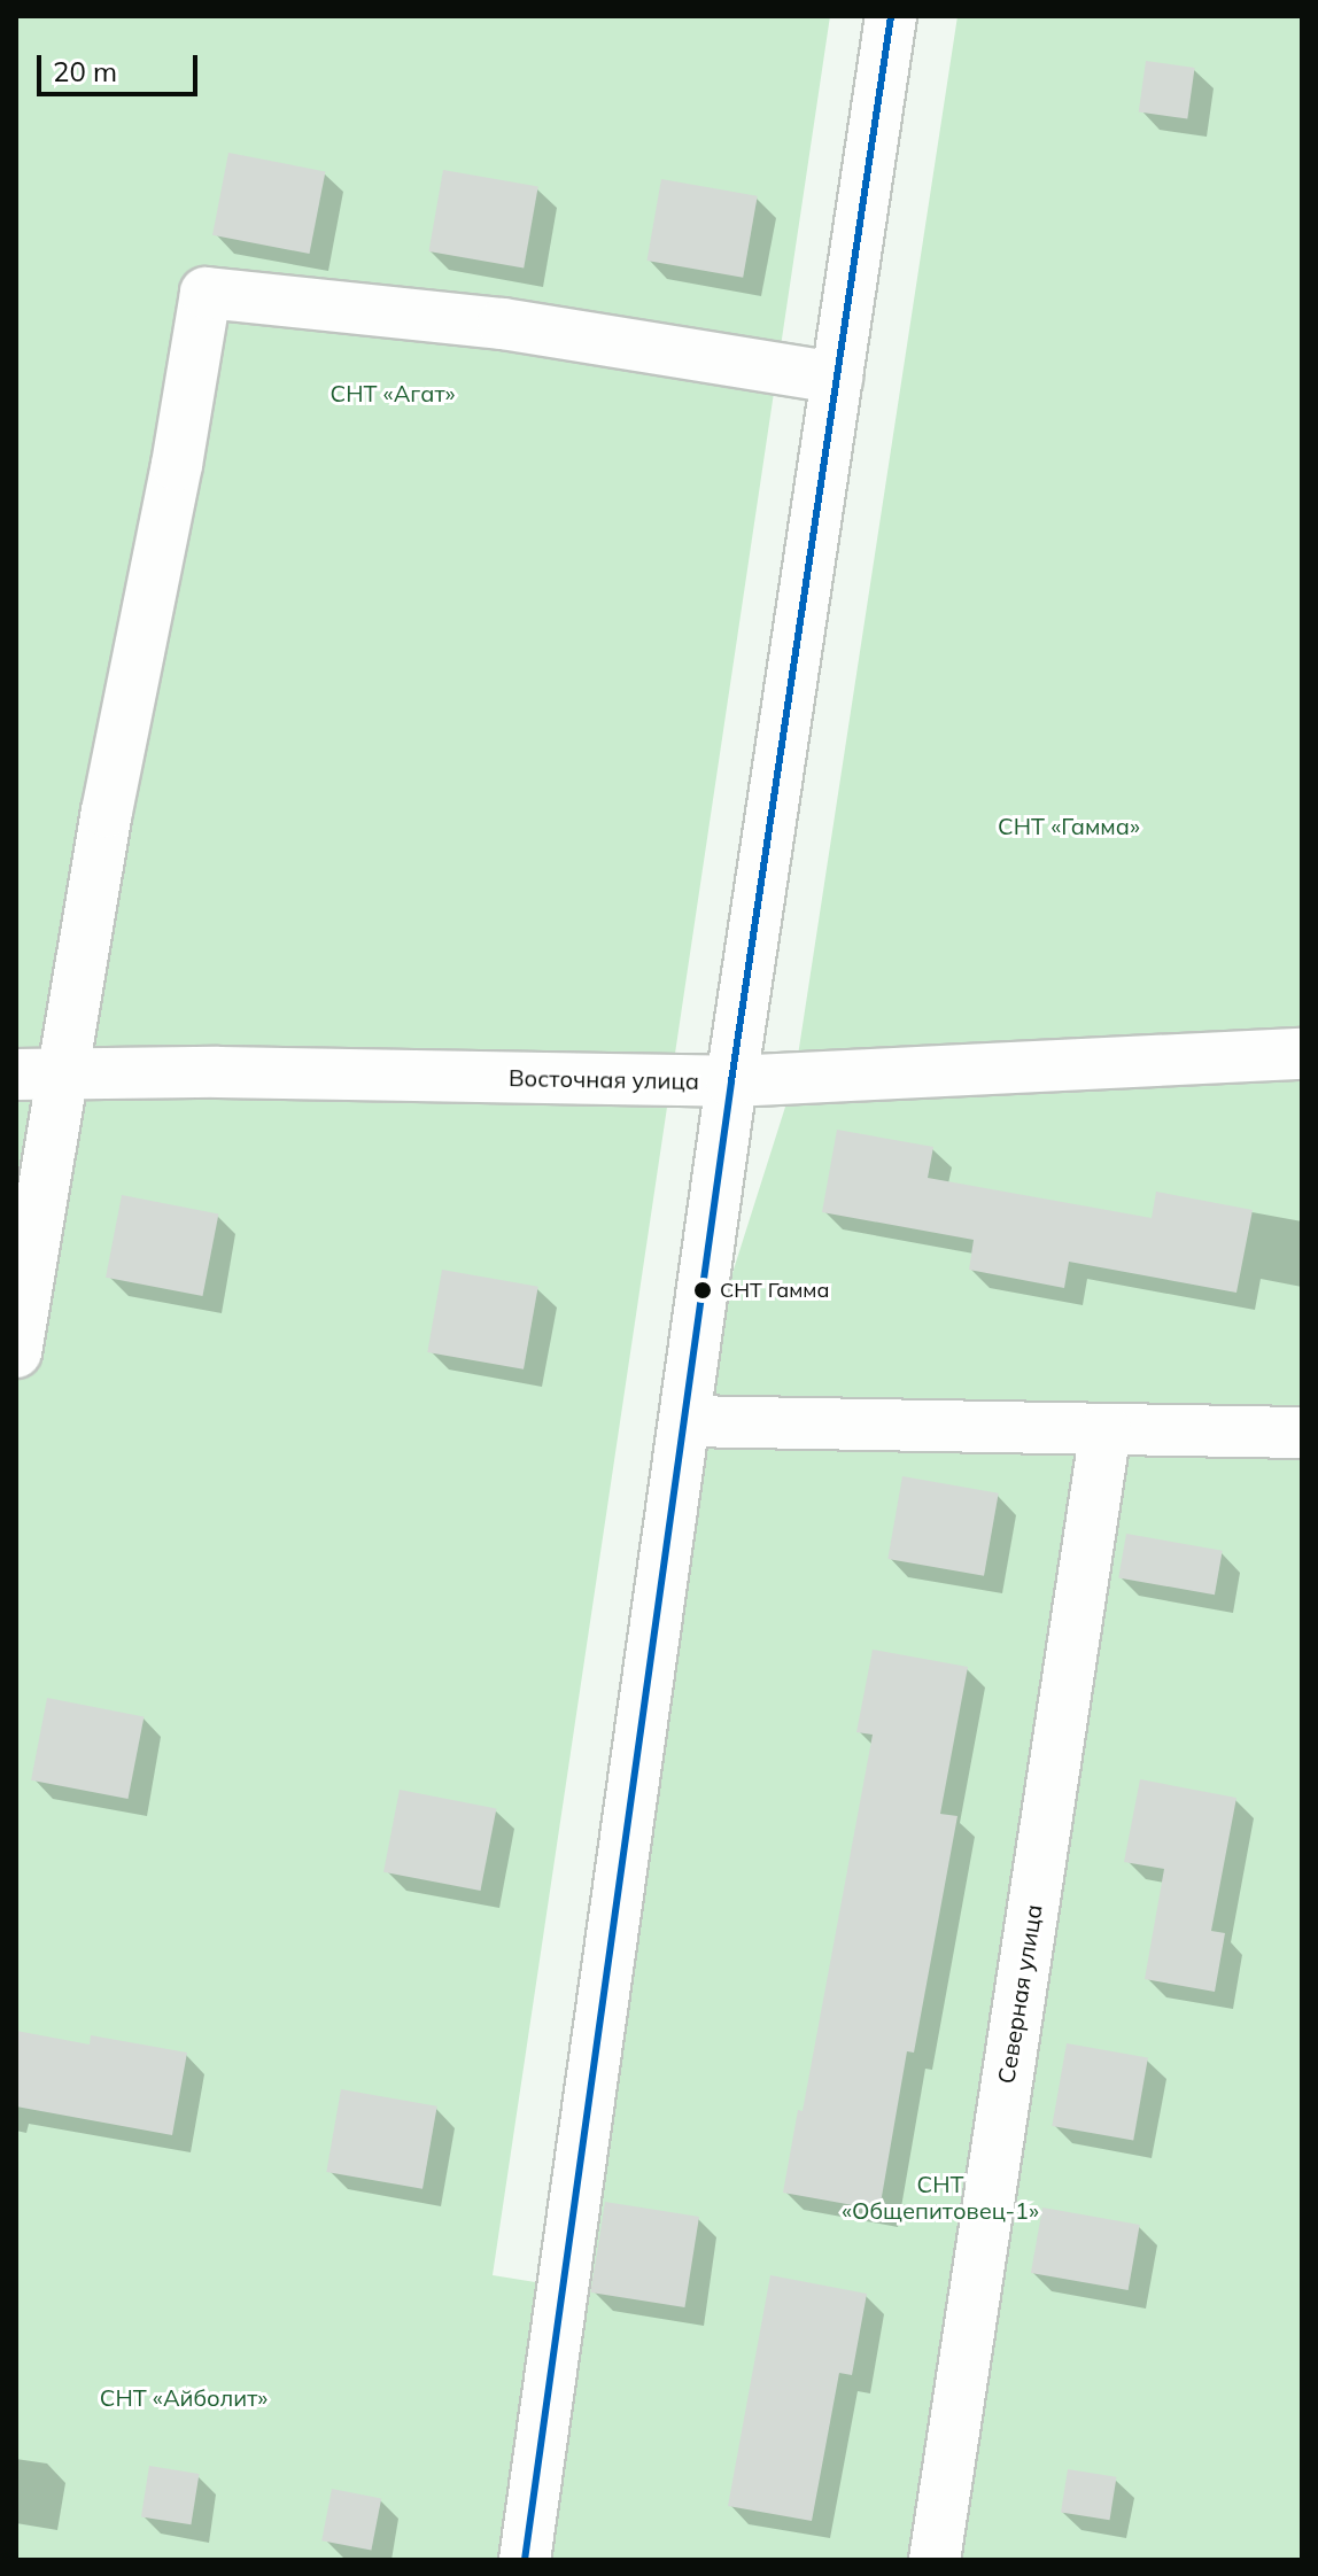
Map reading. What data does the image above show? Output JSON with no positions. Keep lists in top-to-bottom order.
{
  "streets": {
    "street": ["Восточная улица", "Северная улица"]
  },
  "parks": [
    "СНТ «Агат»",
    "СНТ «Гамма»",
    "СНТ «Общепитовец-1»",
    "СНТ «Айболит»"
  ],
  "places": ["СНТ Гамма"],
  "scale_bar": "20 m"
}
